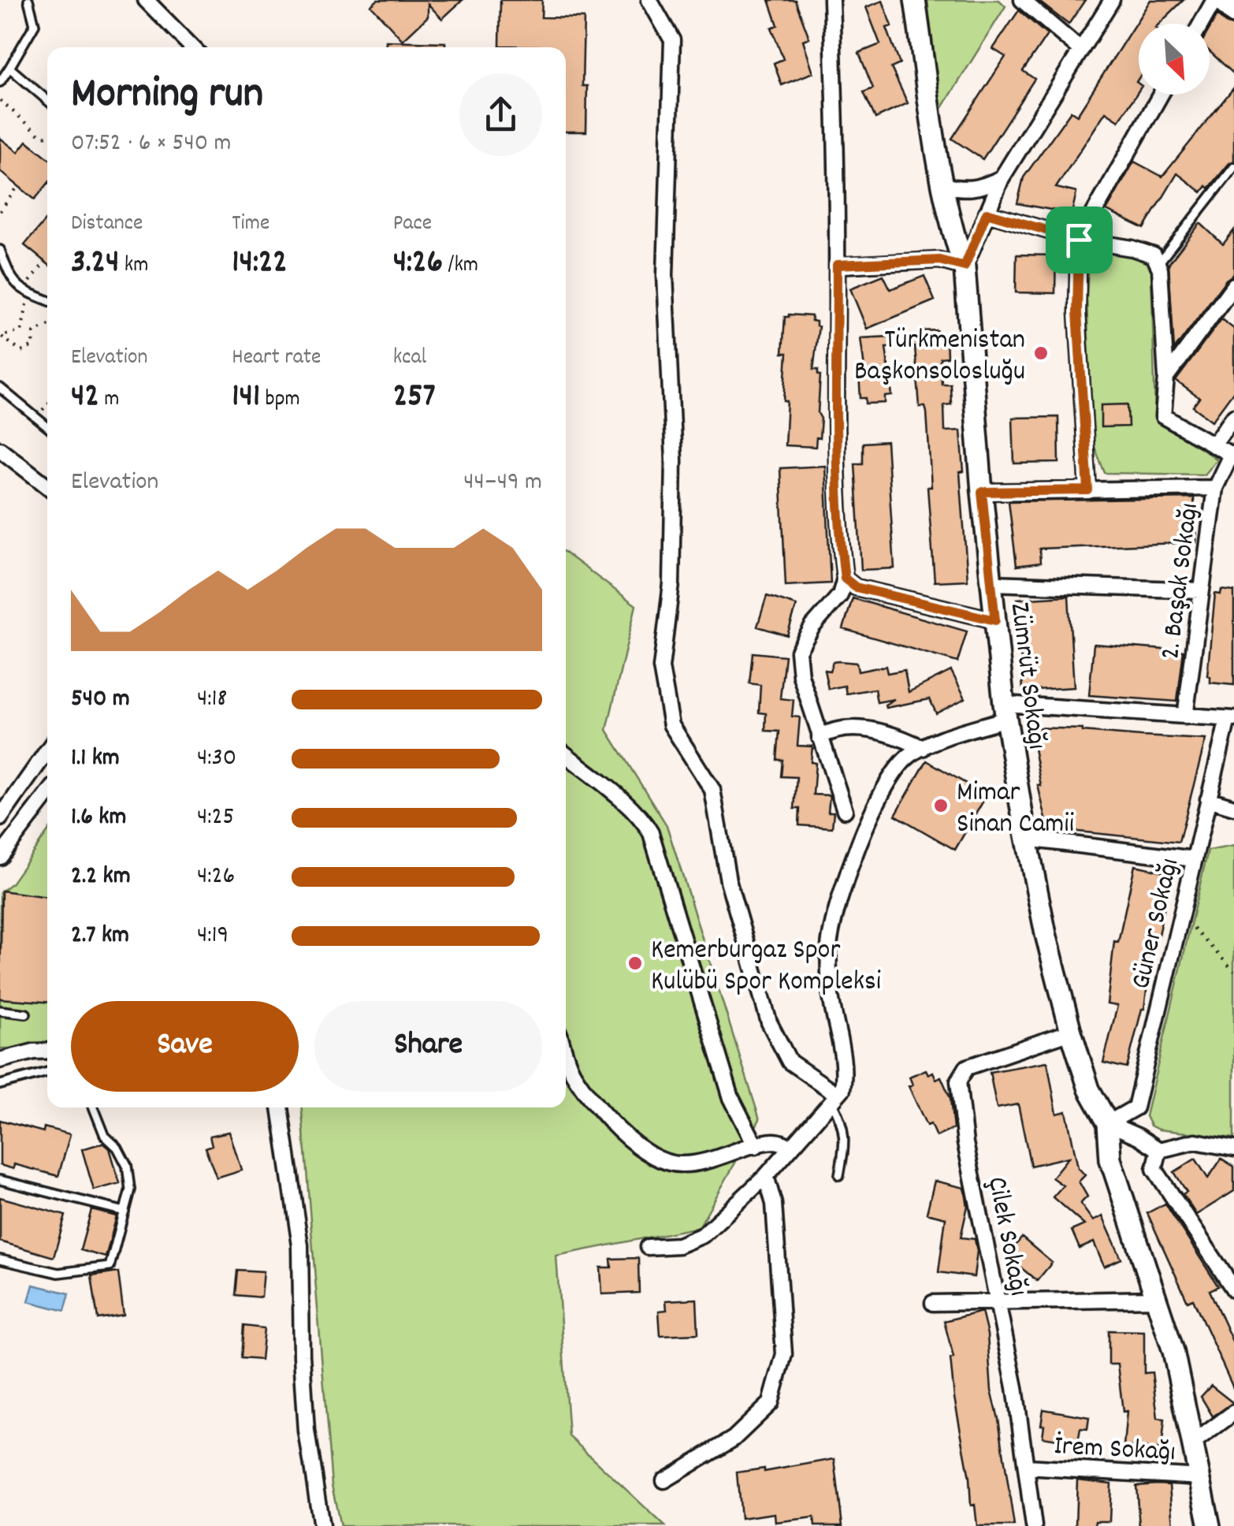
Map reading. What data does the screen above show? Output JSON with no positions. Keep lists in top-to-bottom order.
{
  "streets": {
    "street": [
      "2. Başak Sokağı",
      "Zümrüt Sokağı",
      "Güner Sokağı",
      "Çilek Sokağı",
      "İrem Sokağı"
    ]
  },
  "crossings": [
    ["Zümrüt Sokağı", "Çilek Sokağı"],
    ["Zümrüt Sokağı", "İrem Sokağı"],
    ["Çilek Sokağı", "İrem Sokağı"]
  ],
  "places": ["Türkmenistan Başkonsolosluğu", "Mimar Sinan Camii", "Kemerburgaz Spor Kulübü Spor Kompleksi"],
  "north": "bottom right",
  "page": {
    "heading": ["Morning run", "07:52 · 6 × 540 m"],
    "stats": [
      ["Distance", "3.24 km"],
      ["Time", "14:22"],
      ["Pace", "4:26 /km"],
      ["Elevation", "42 m"],
      ["Heart rate", "141 bpm"],
      ["kcal", "257"]
    ],
    "chart": ["Elevation", "44–49 m"],
    "list": [
      {
        "name": "540 m",
        "note": "4:18"
      },
      {
        "name": "1.1 km",
        "note": "4:30"
      },
      {
        "name": "1.6 km",
        "note": "4:25"
      },
      {
        "name": "2.2 km",
        "note": "4:26"
      },
      {
        "name": "2.7 km",
        "note": "4:19"
      }
    ],
    "buttons": ["Save", "Share"]
  }
}
